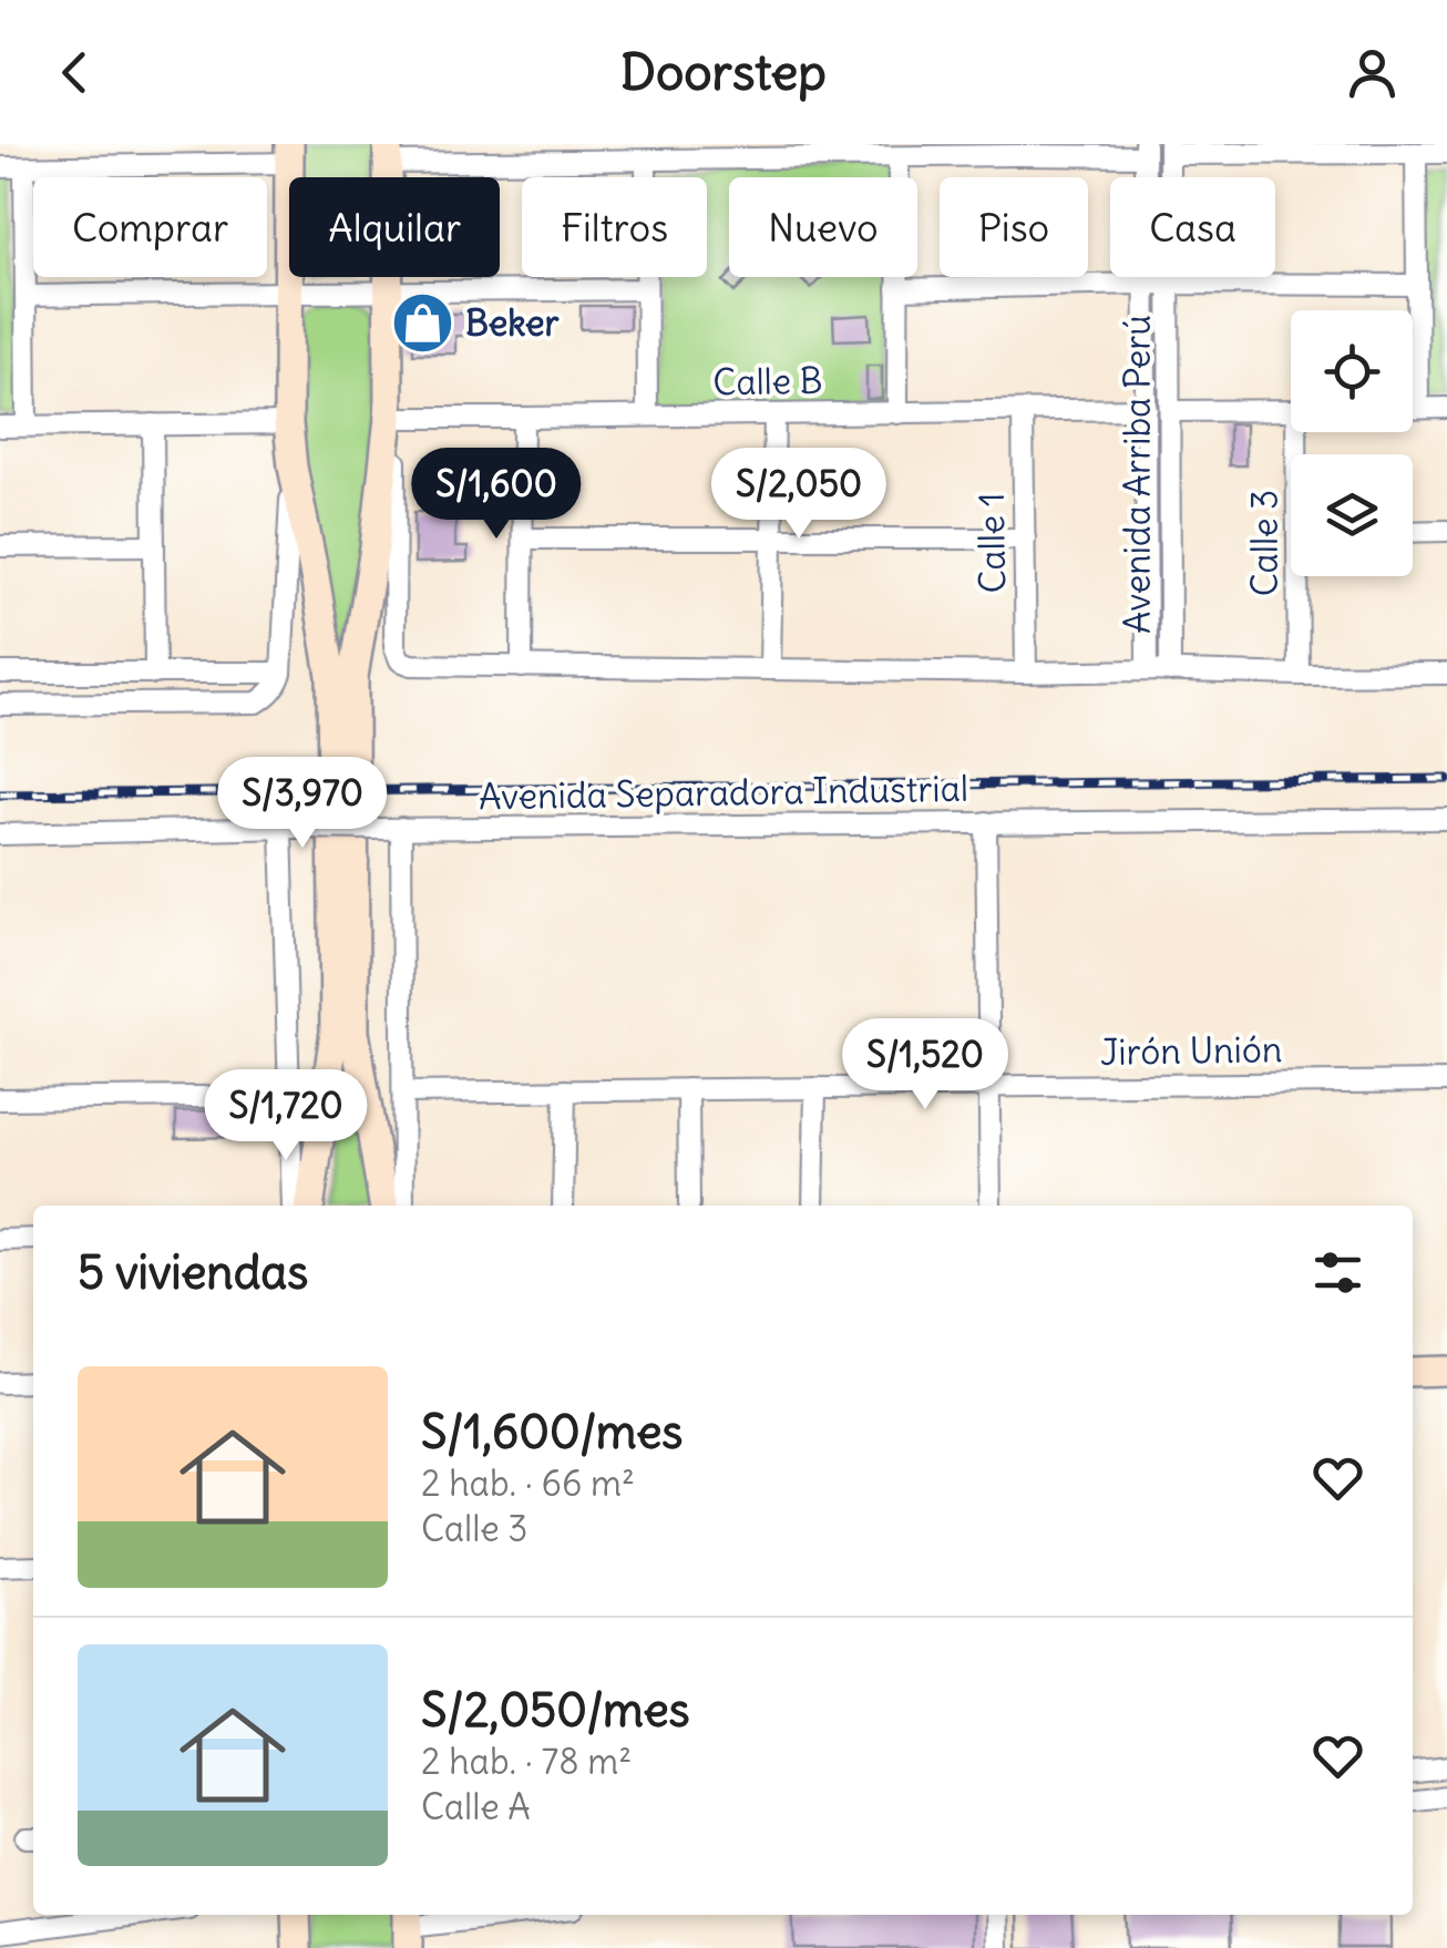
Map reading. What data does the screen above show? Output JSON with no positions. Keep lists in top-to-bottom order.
{
  "streets": {
    "street": [
      "Calle B",
      "Avenida Arriba Perú",
      "Calle 1",
      "Calle 3",
      "Avenida Separadora Industrial",
      "Jirón Unión"
    ]
  },
  "crossings": [
    ["Calle B", "Avenida Arriba Perú"],
    ["Calle B", "Calle 1"]
  ],
  "places": {
    "shop": ["Beker"]
  },
  "page": {
    "header": "Doorstep",
    "chip": [
      "Comprar",
      "Alquilar",
      "Filtros",
      "Nuevo",
      "Piso",
      "Casa"
    ],
    "price": [
      "S/1,600",
      "S/2,050",
      "S/3,970",
      "S/1,520",
      "S/1,720"
    ],
    "heading": "5 viviendas",
    "list": [
      {
        "name": "S/1,600/mes",
        "note": "2 hab. · 66 m² · Calle 3"
      },
      {
        "name": "S/2,050/mes",
        "note": "2 hab. · 78 m² · Calle A"
      }
    ]
  }
}
